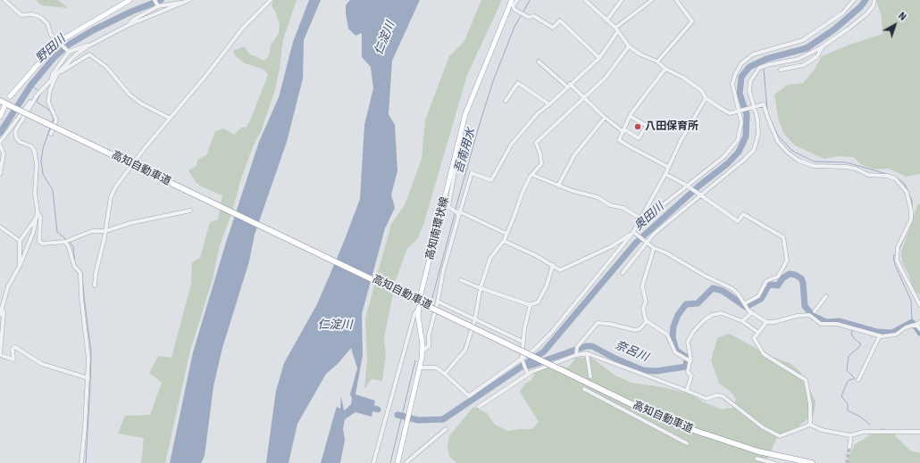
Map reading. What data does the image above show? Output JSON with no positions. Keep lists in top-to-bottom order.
{
  "streets": {
    "highway": ["高知自動車道"],
    "main road": ["高知南環状線"]
  },
  "water": [
    "仁淀川",
    "野田川",
    "吾南用水",
    "奥田川",
    "奈呂川"
  ],
  "places": ["八田保育所"],
  "north": "top right"
}
